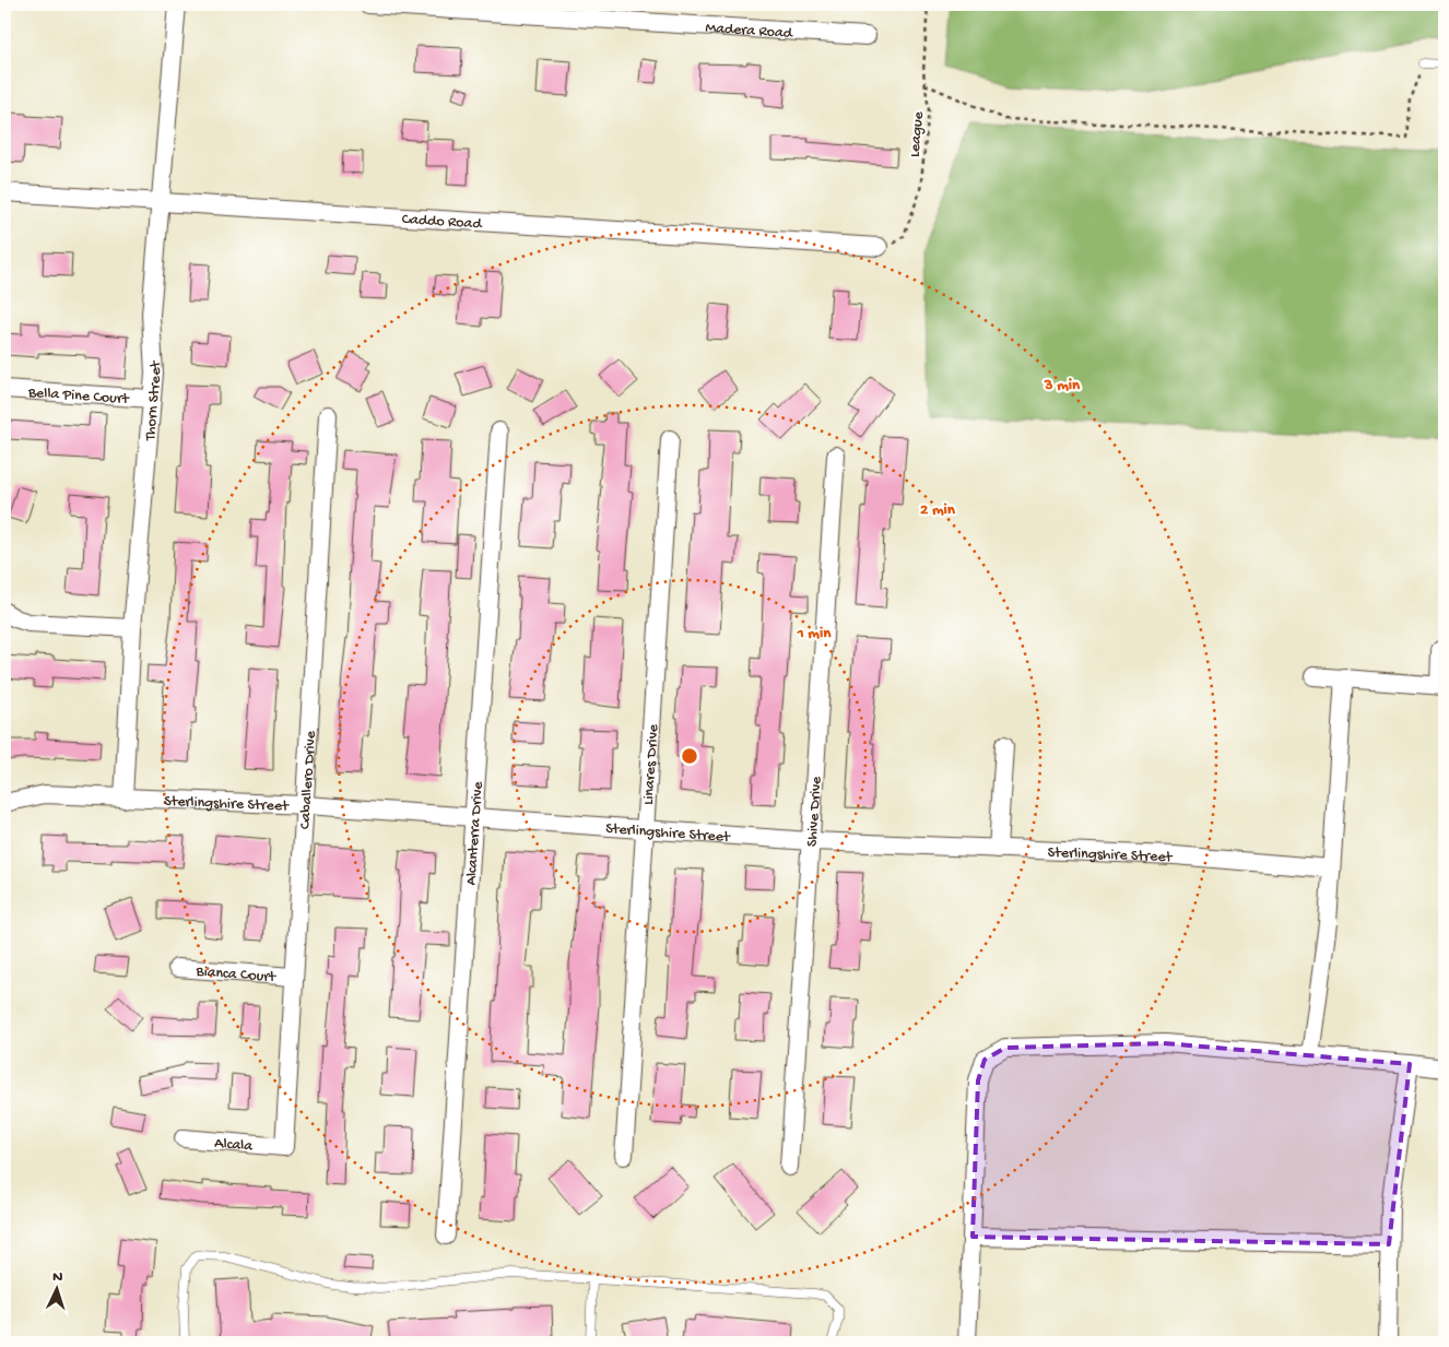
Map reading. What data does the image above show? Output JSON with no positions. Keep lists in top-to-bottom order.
{
  "streets": {
    "street": [
      "Madera Road",
      "Caddo Road",
      "Bella Pine Court",
      "Thorn Street",
      "Linares Drive",
      "Caballero Drive",
      "Sterlingshire Street",
      "Shive Drive",
      "Alcanterra Drive",
      "Bianca Court",
      "Alcala"
    ],
    "path": ["League"]
  },
  "crossings": [
    ["League", "Caddo Road"],
    ["Caddo Road", "Thorn Street"],
    ["Bella Pine Court", "Thorn Street"],
    ["Thorn Street", "Sterlingshire Street"],
    ["Linares Drive", "Sterlingshire Street"],
    ["Caballero Drive", "Sterlingshire Street"],
    ["Caballero Drive", "Bianca Court"],
    ["Caballero Drive", "Alcala"],
    ["Sterlingshire Street", "Shive Drive"],
    ["Sterlingshire Street", "Alcanterra Drive"]
  ],
  "north": "top",
  "rings": ["3 min", "2 min", "1 min"]
}
